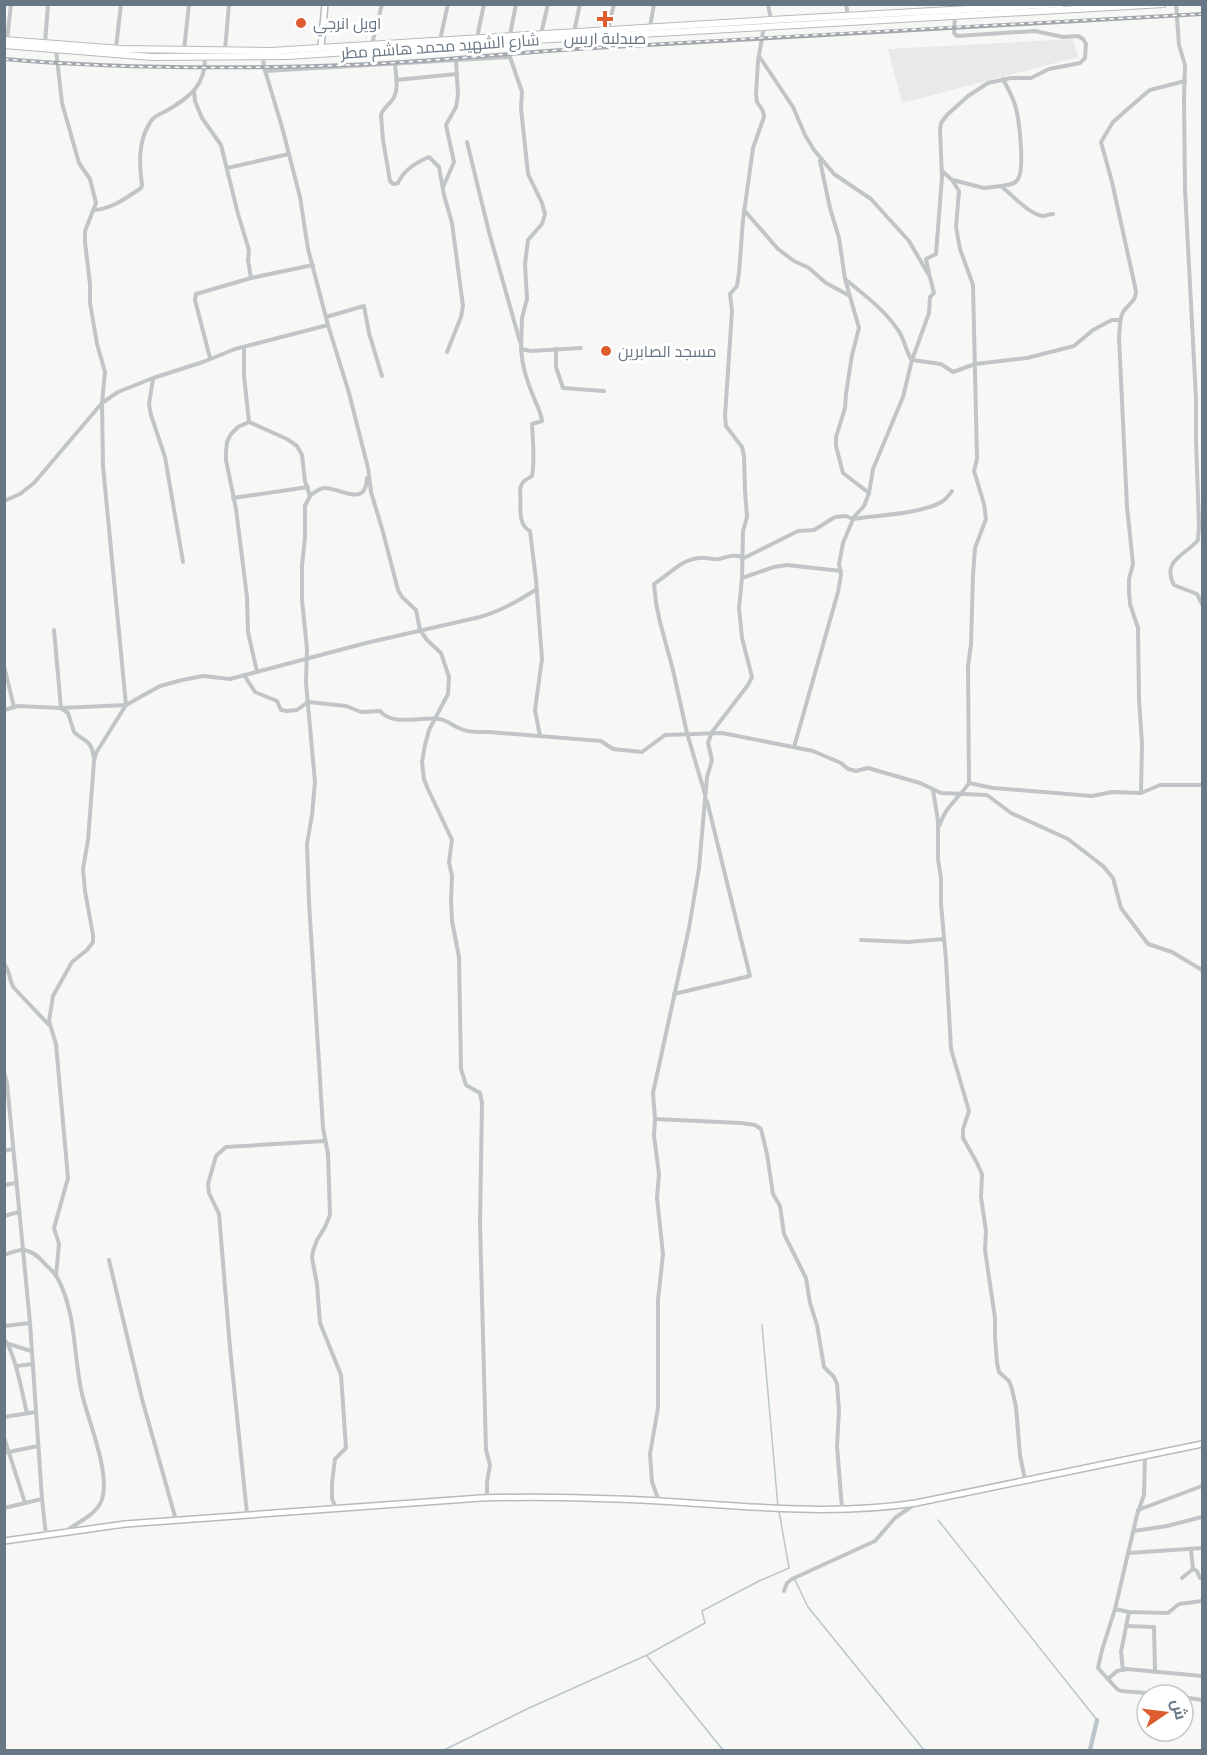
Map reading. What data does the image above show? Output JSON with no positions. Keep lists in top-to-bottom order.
{
  "streets": {
    "main road": ["شارع الشهيد محمد هاشم مطر"]
  },
  "places": {
    "health": ["صيدلية اريس"],
    "other": ["اويل انرجي", "مسجد الصابرين"]
  },
  "north": "right"
}
